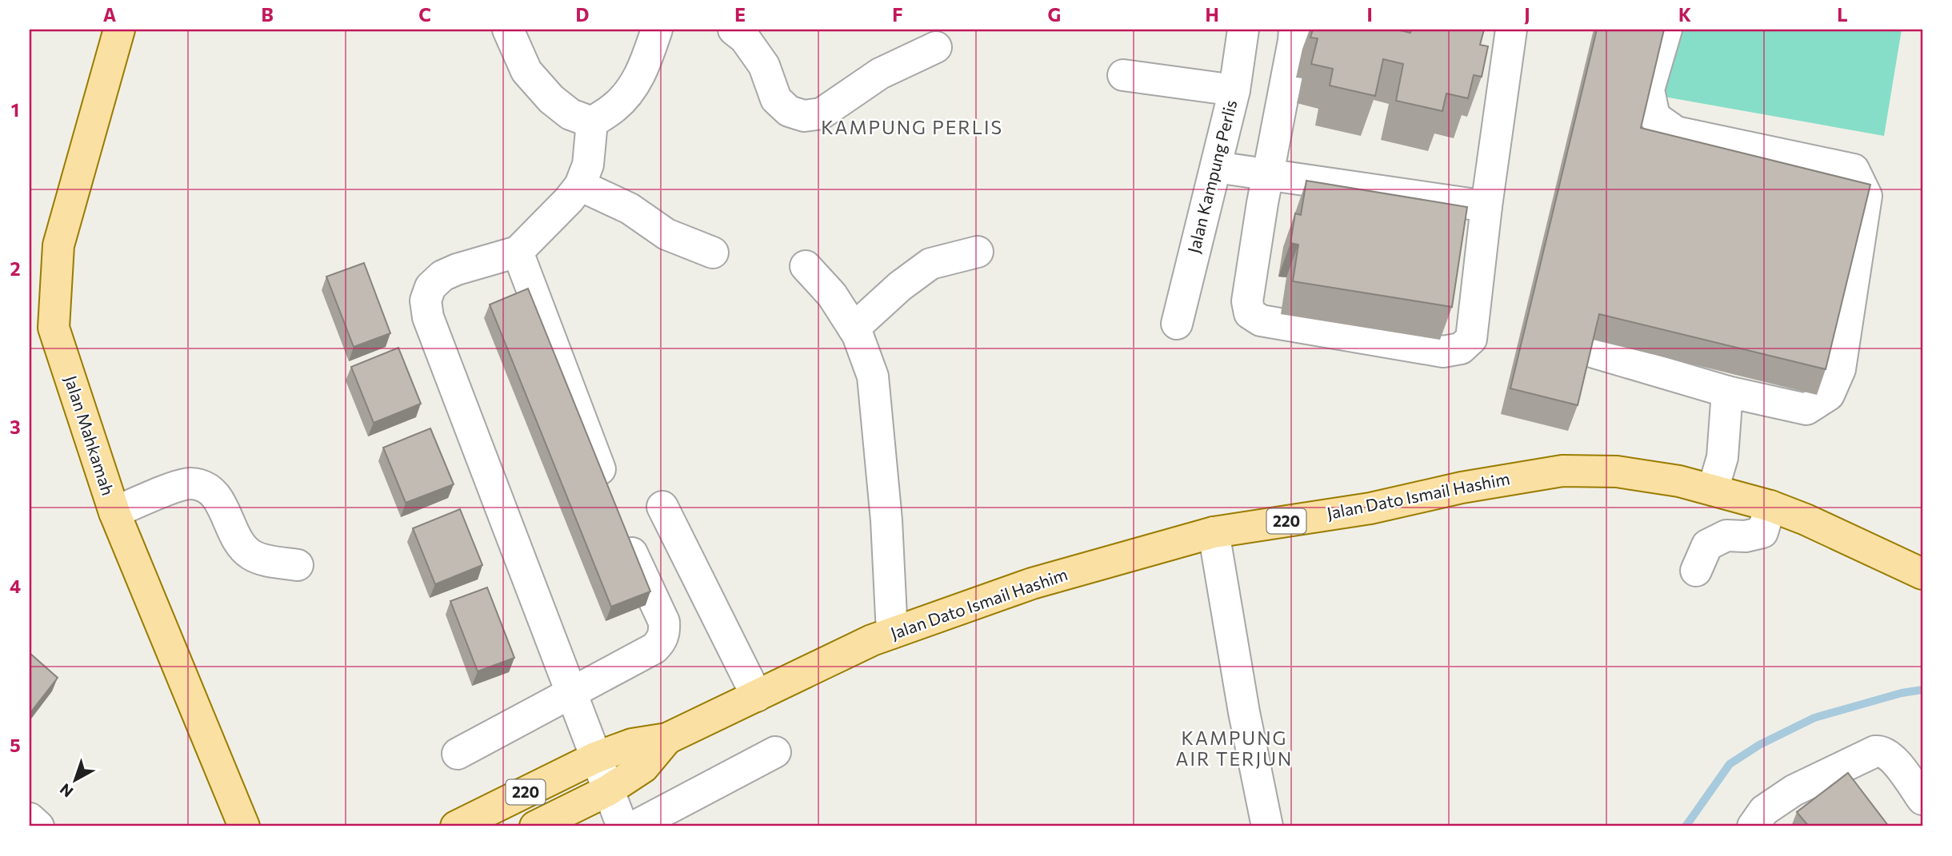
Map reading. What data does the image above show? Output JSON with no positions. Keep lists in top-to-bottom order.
{
  "streets": {
    "main road": ["Jalan Mahkamah", "Jalan Dato Ismail Hashim", "220"],
    "street": ["Jalan Kampung Perlis"]
  },
  "districts": ["KAMPUNG PERLIS", "KAMPUNG AIR TERJUN"],
  "north": "bottom left",
  "grid": {
    "columns": [
      "A",
      "B",
      "C",
      "D",
      "E",
      "F",
      "G",
      "H",
      "I",
      "J",
      "K",
      "L"
    ],
    "rows": [
      "1",
      "2",
      "3",
      "4",
      "5"
    ]
  }
}
